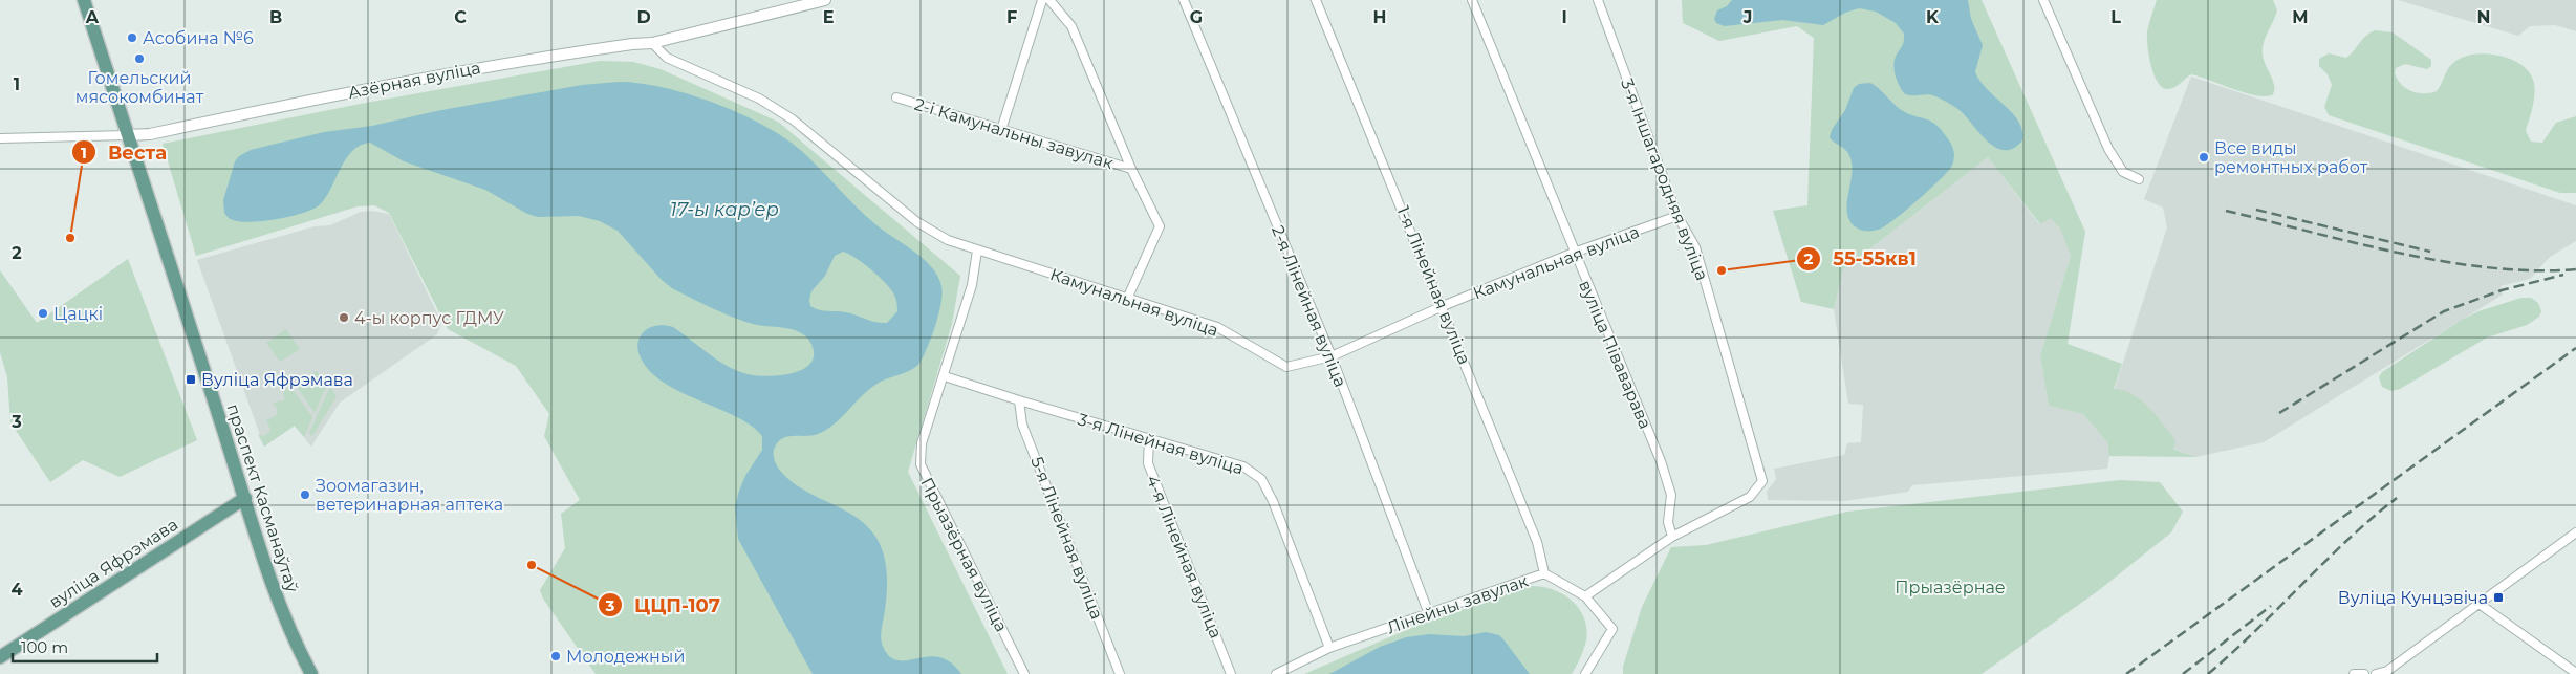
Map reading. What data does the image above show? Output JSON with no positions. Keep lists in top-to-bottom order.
{
  "streets": {
    "main road": ["праспект Касманаўтаў", "вуліца Яфрэмава"],
    "street": [
      "Азёрная вуліца",
      "2-і Камунальны завулак",
      "3-я Іншагародняя вуліца",
      "Камунальная вуліца",
      "1-я Лінейная вуліца",
      "2-я Лінейная вуліца",
      "вуліца Піваварава",
      "3-я Лінейная вуліца",
      "5-я Лінейная вуліца",
      "Прыазёрная вуліца",
      "4-я Лінейная вуліца",
      "Лінейны завулак"
    ]
  },
  "crossings": [
    ["Азёрная вуліца", "Камунальная вуліца"],
    ["Азёрная вуліца", "праспект Касманаўтаў"],
    ["3-я Іншагародняя вуліца", "Камунальная вуліца"],
    ["3-я Іншагародняя вуліца", "вуліца Піваварава"],
    ["Камунальная вуліца", "1-я Лінейная вуліца"],
    ["Камунальная вуліца", "2-я Лінейная вуліца"],
    ["Камунальная вуліца", "вуліца Піваварава"],
    ["Камунальная вуліца", "Прыазёрная вуліца"],
    ["1-я Лінейная вуліца", "Лінейны завулак"],
    ["2-я Лінейная вуліца", "Лінейны завулак"],
    ["3-я Лінейная вуліца", "5-я Лінейная вуліца"],
    ["3-я Лінейная вуліца", "Прыазёрная вуліца"],
    ["3-я Лінейная вуліца", "4-я Лінейная вуліца"],
    ["3-я Лінейная вуліца", "Лінейны завулак"],
    ["праспект Касманаўтаў", "вуліца Яфрэмава"]
  ],
  "water": ["17-ы кар’ер"],
  "parks": ["Прыазёрнае"],
  "places": {
    "other": [
      "Асобина №6",
      "Гомельский мясокомбинат",
      "Все виды ремонтных работ",
      "Веста",
      "55-55кв1",
      "Цацкі",
      "4-ы корпус ГДМУ",
      "Зоомагазин, ветеринарная аптека",
      "ЦЦП-107",
      "Молодежный"
    ],
    "transit": ["Вуліца Яфрэмава", "Вуліца Кунцэвіча"]
  },
  "scale_bar": "100 m",
  "grid": {
    "columns": [
      "A",
      "B",
      "C",
      "D",
      "E",
      "F",
      "G",
      "H",
      "I",
      "J",
      "K",
      "L",
      "M",
      "N"
    ],
    "rows": [
      "1",
      "2",
      "3",
      "4"
    ]
  }
}
